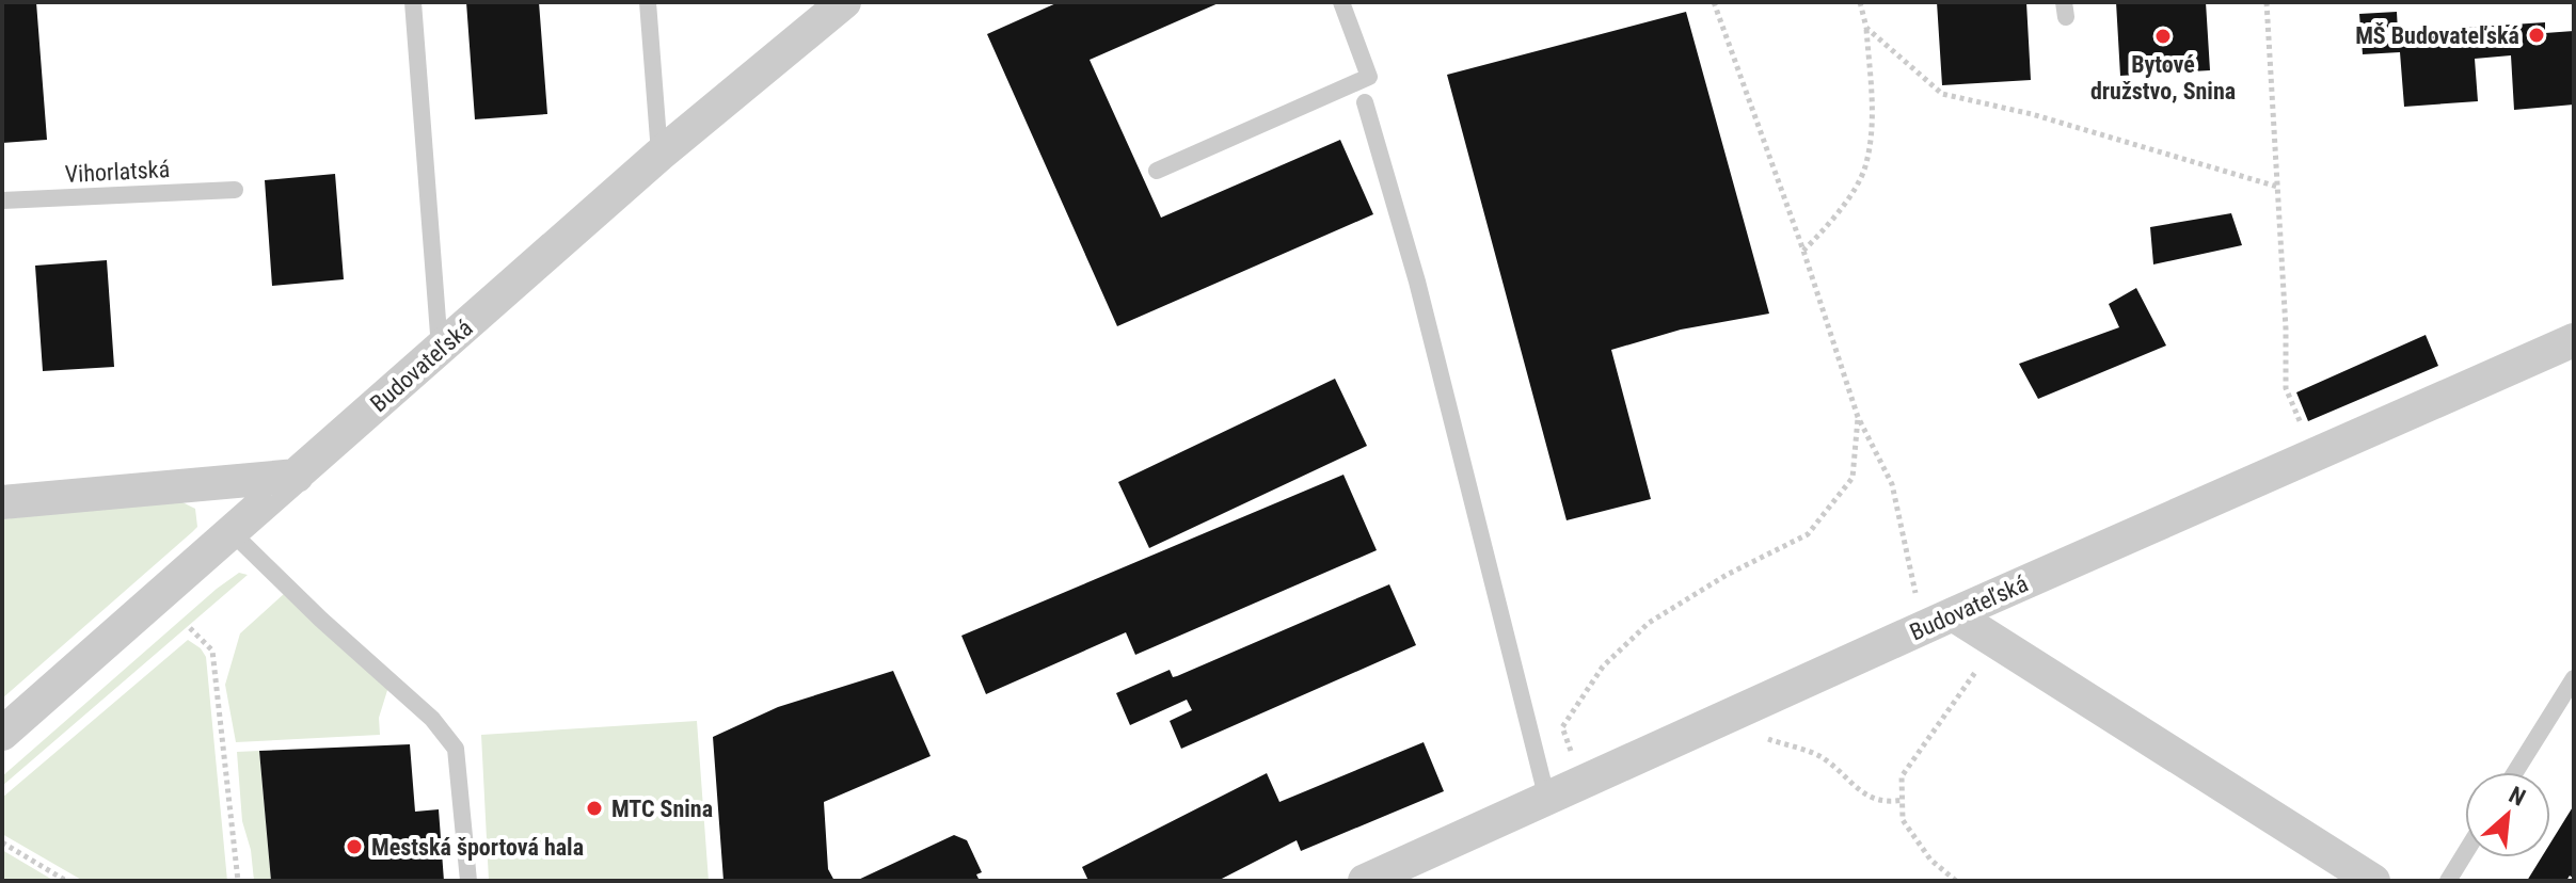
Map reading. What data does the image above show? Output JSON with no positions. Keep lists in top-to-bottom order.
{
  "streets": {
    "street": ["Budovateľská"],
    "lane": ["Vihorlatská"]
  },
  "places": [
    "MŠ Budovateľská",
    "Bytové družstvo, Snina",
    "MTC Snina",
    "Mestská športová hala"
  ],
  "north": "top right"
}
